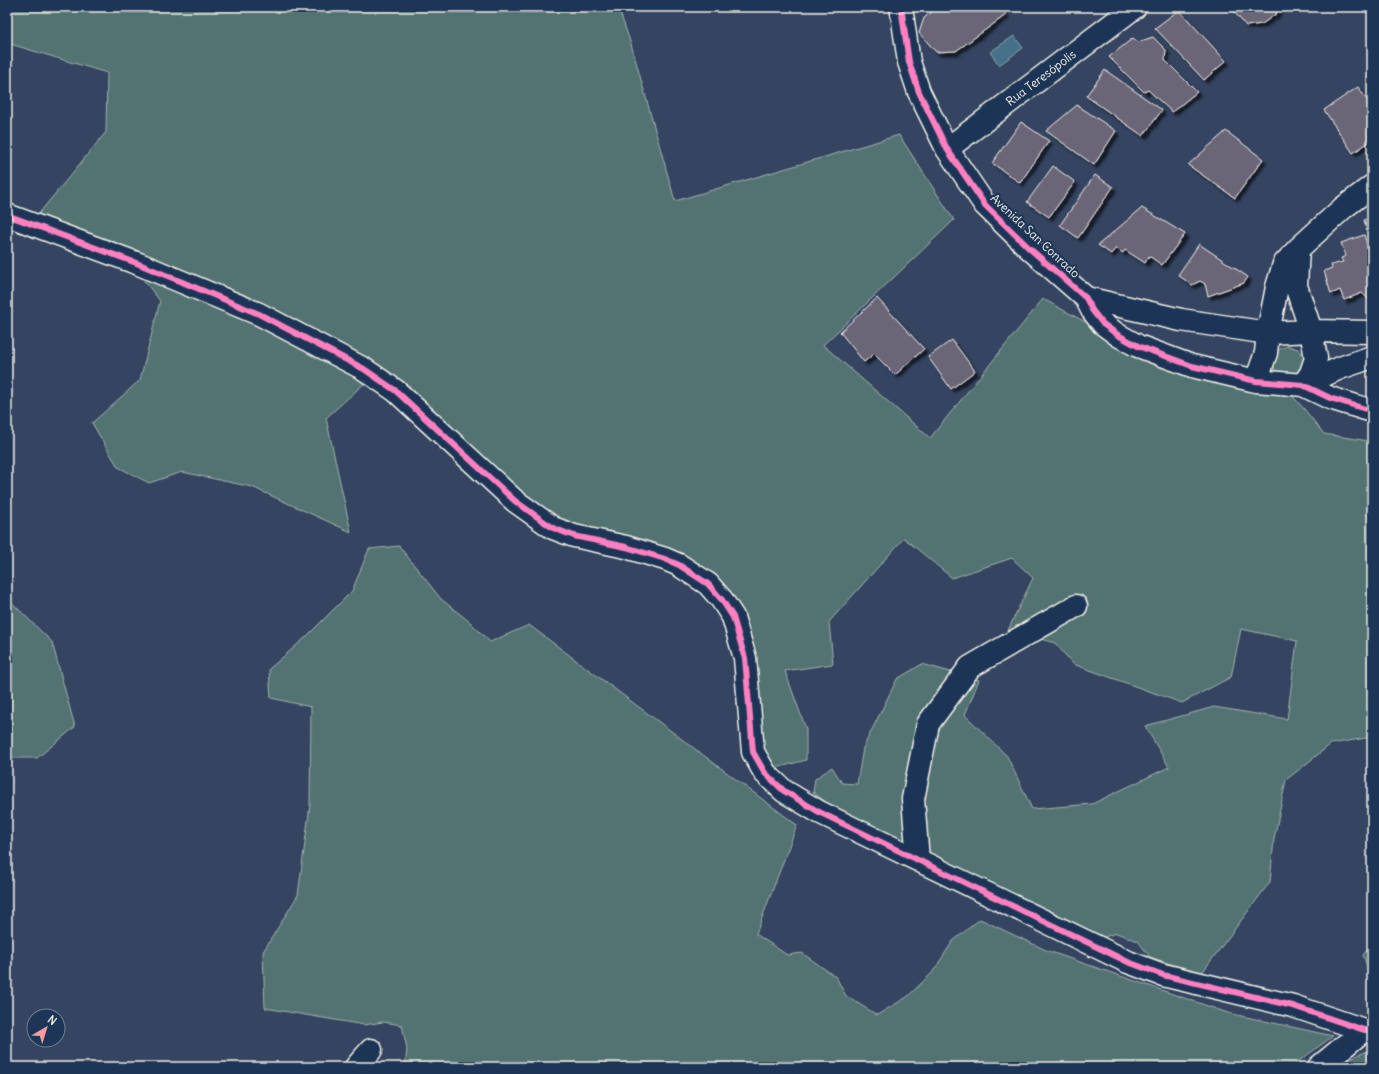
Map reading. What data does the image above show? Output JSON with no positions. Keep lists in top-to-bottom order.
{
  "streets": {
    "street": ["Rua Teresópolis", "Avenida San Conrado"]
  },
  "crossings": [
    ["Rua Teresópolis", "Avenida San Conrado"]
  ],
  "north": "top right"
}
